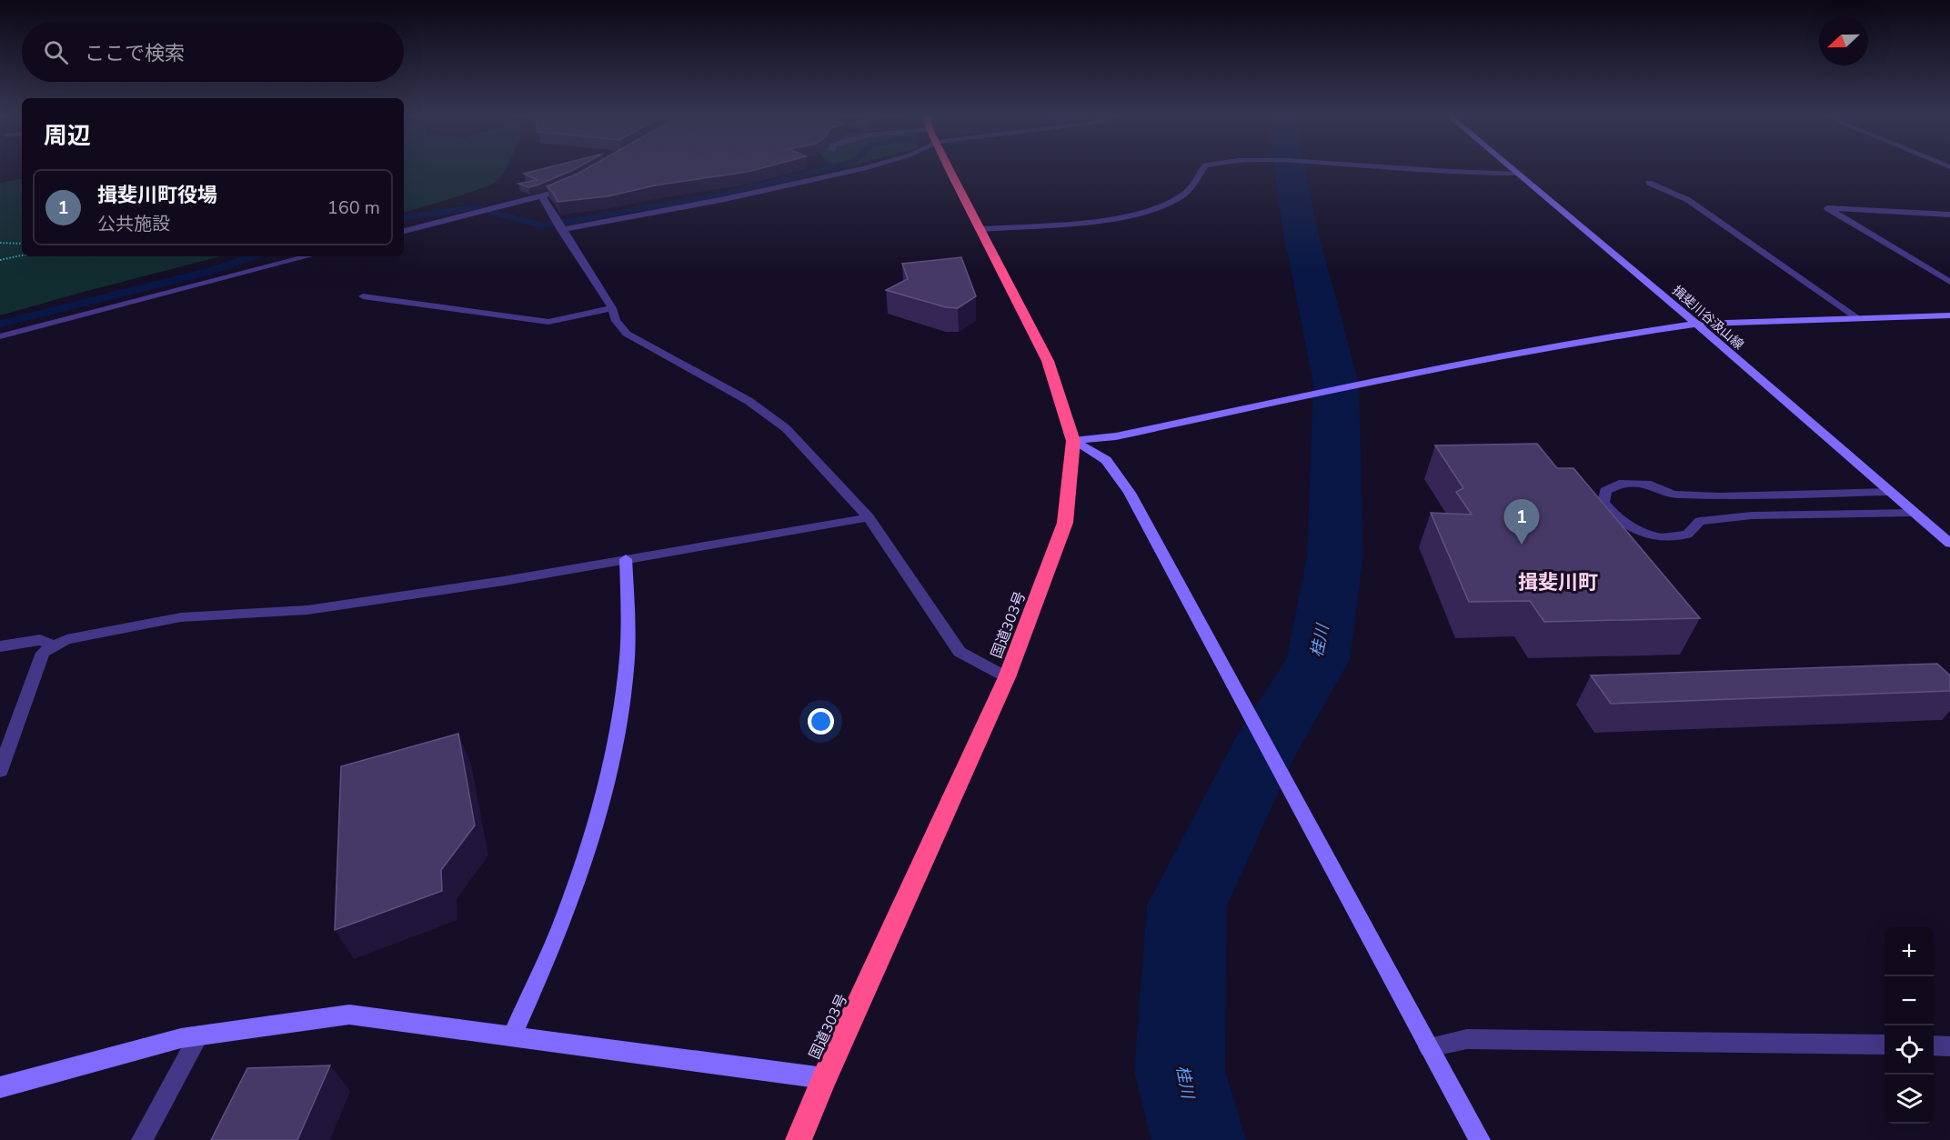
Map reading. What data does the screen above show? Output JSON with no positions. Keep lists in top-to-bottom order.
{
  "streets": {
    "highway": ["国道303号"],
    "street": ["揖斐川谷汲山線"]
  },
  "districts": ["揖斐川町"],
  "water": ["桂川"],
  "north": "left",
  "page": {
    "search": "ここで検索",
    "heading": "周辺",
    "list": [
      {
        "mark": "1",
        "name": "揖斐川町役場",
        "note": "公共施設",
        "value": "160 m"
      }
    ],
    "pins": "1",
    "map_buttons": ["+", "−"]
  }
}
